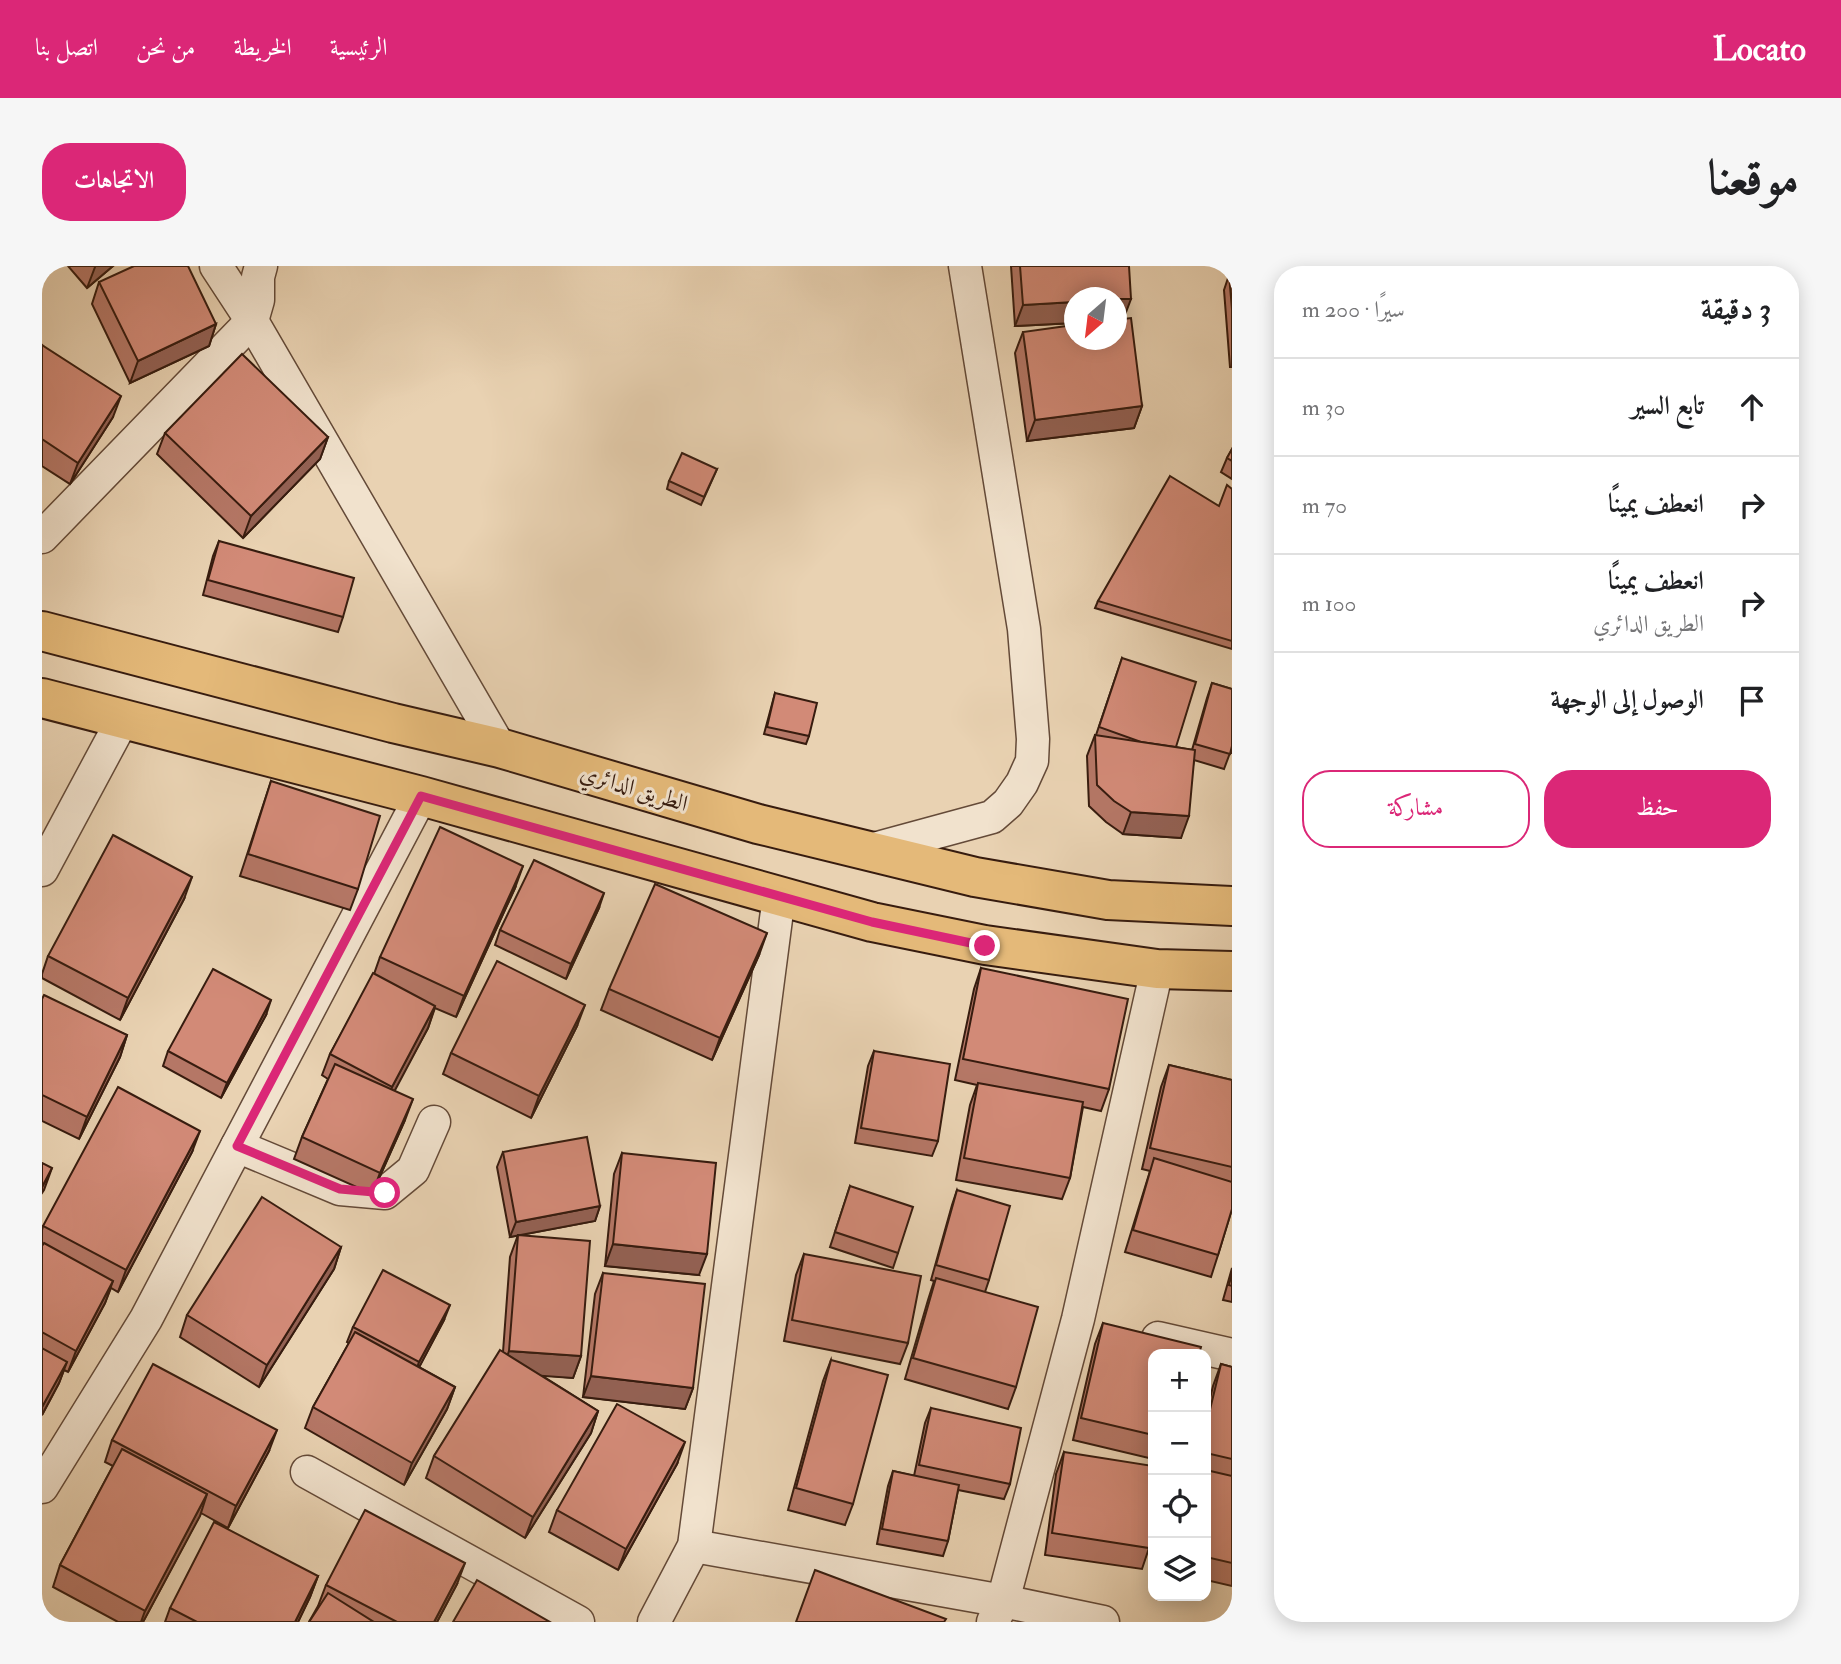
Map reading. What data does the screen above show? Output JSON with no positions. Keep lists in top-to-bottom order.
{
  "streets": {
    "main road": ["الطريق الدائري"]
  },
  "north": "bottom left",
  "page": {
    "header": "Locato",
    "nav": [
      "الرئيسية",
      "الخريطة",
      "من نحن",
      "اتصل بنا"
    ],
    "title": "موقعنا",
    "buttons": [
      "الاتجاهات",
      ["حفظ", "مشاركة"]
    ],
    "heading": ["3 دقيقة", "سيرًا · 200 m"],
    "list": [
      ["تابع السير", "30 m"],
      ["انعطف يمينًا", "70 m"],
      ["انعطف يمينًا", "الطريق الدائري", "100 m"],
      "الوصول إلى الوجهة"
    ],
    "map_buttons": ["+", "−"]
  }
}
